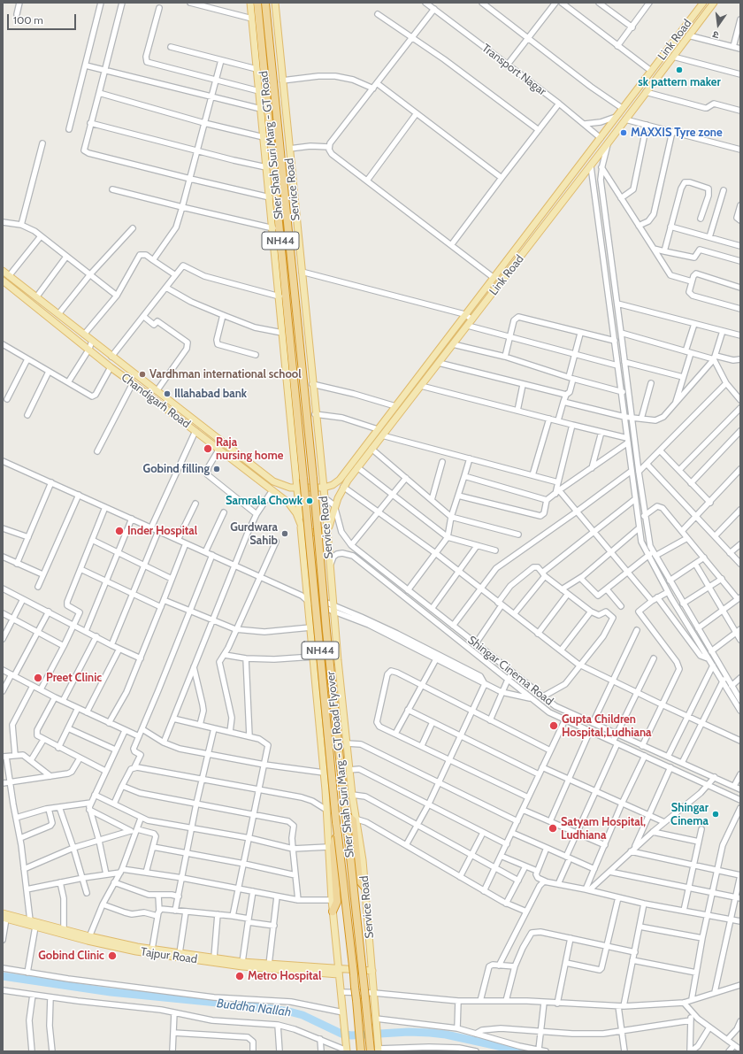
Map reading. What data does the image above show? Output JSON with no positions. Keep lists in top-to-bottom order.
{
  "streets": {
    "highway": ["Sher Shah Suri Marg - GT Road", "NH44", "Sher Shah Suri Marg - GT Road Flyover"],
    "main road": [
      "Link Road",
      "Service Road",
      "Chandigarh Road",
      "Tajpur Road"
    ],
    "street": ["Transport Nagar", "Shingar Cinema Road"]
  },
  "crossings": [
    ["Link Road", "Transport Nagar"],
    ["Link Road", "Service Road"],
    ["Link Road", "Chandigarh Road"],
    ["Link Road", "Shingar Cinema Road"],
    ["Sher Shah Suri Marg - GT Road", "Sher Shah Suri Marg - GT Road Flyover"],
    ["Service Road", "Chandigarh Road"],
    ["Service Road", "Shingar Cinema Road"],
    ["Service Road", "Tajpur Road"]
  ],
  "water": ["Buddha Nallah"],
  "places": [
    "sk pattern maker",
    "MAXXIS Tyre zone",
    "Vardhman international school",
    "Illahabad bank",
    "Raja nursing home",
    "Gobind filling",
    "Samrala Chowk",
    "Inder Hospital",
    "Gurdwara Sahib",
    "Preet Clinic",
    "Gupta Children Hospital,Ludhiana",
    "Shingar Cinema",
    "Satyam Hospital, Ludhiana",
    "Gobind Clinic",
    "Metro Hospital"
  ],
  "scale_bar": "100 m",
  "north": "bottom"
}
